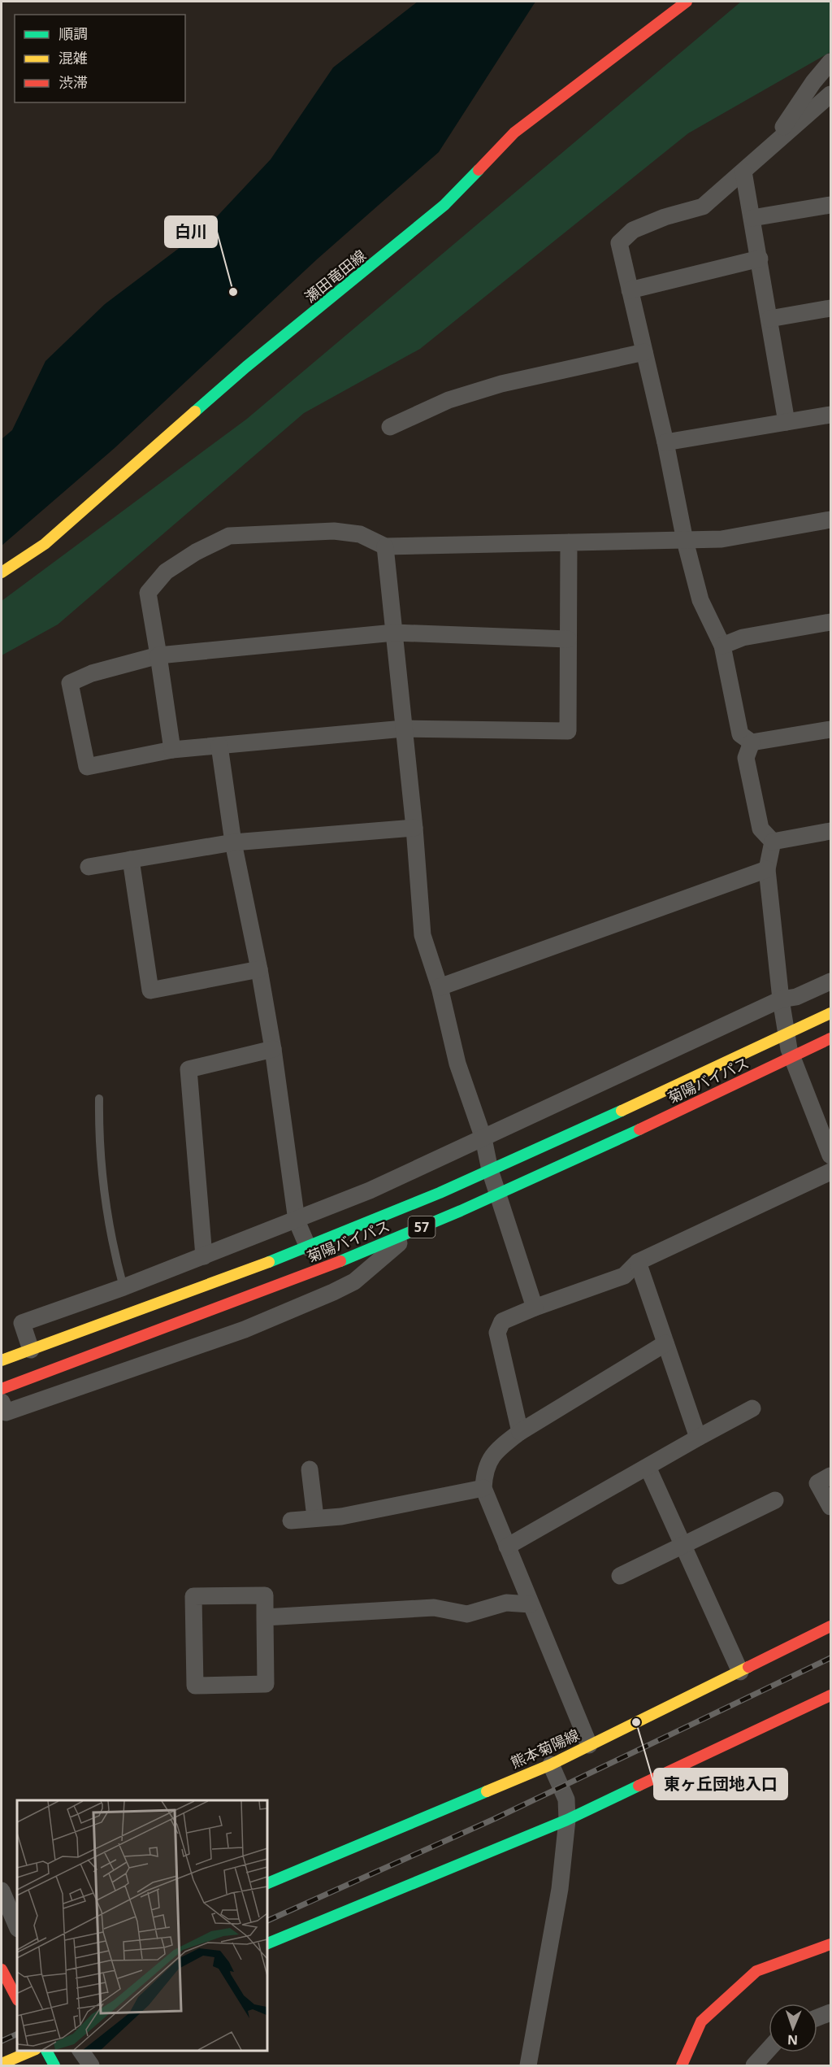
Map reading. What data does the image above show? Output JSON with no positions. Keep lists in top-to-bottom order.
{
  "streets": {
    "main road": [
      "瀬田竜田線",
      "菊陽バイパス",
      "57",
      "熊本菊陽線"
    ]
  },
  "places": ["白川", "東ヶ丘団地入口"],
  "legend": ["順調", "混雑", "渋滞"],
  "north": "bottom"
}
